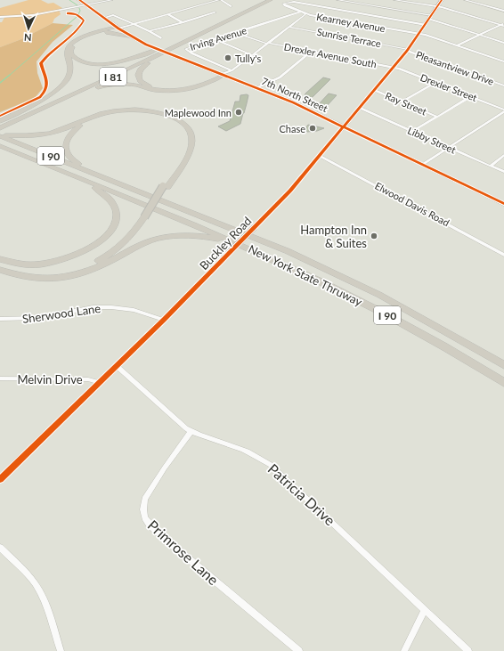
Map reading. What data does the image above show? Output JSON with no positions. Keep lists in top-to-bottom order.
{
  "streets": {
    "highway": ["I 81", "I 90", "New York State Thruway"],
    "street": [
      "Kearney Avenue",
      "Sunrise Terrace",
      "Irving Avenue",
      "Drexler Avenue South",
      "Pleasantview Drive",
      "Drexler Street",
      "7th North Street",
      "Ray Street",
      "Libby Street",
      "Elwood Davis Road",
      "Buckley Road",
      "Sherwood Lane",
      "Melvin Drive",
      "Patricia Drive",
      "Primrose Lane"
    ]
  },
  "crossings": [
    ["Kearney Avenue", "Irving Avenue"],
    ["Kearney Avenue", "Buckley Road"],
    ["Sunrise Terrace", "Pleasantview Drive"],
    ["Sunrise Terrace", "Buckley Road"],
    ["Irving Avenue", "Drexler Avenue South"],
    ["Drexler Avenue South", "Drexler Street"],
    ["Drexler Avenue South", "Buckley Road"],
    ["Pleasantview Drive", "Buckley Road"],
    ["Drexler Street", "Buckley Road"],
    ["7th North Street", "Buckley Road"],
    ["Ray Street", "Buckley Road"],
    ["Libby Street", "Buckley Road"],
    ["Elwood Davis Road", "Buckley Road"],
    ["Buckley Road", "Sherwood Lane"],
    ["Buckley Road", "Melvin Drive"],
    ["Buckley Road", "Patricia Drive"],
    ["Patricia Drive", "Primrose Lane"]
  ],
  "places": [
    "Tully's",
    "Maplewood Inn",
    "Chase",
    "Hampton Inn & Suites"
  ],
  "north": "bottom"
}
